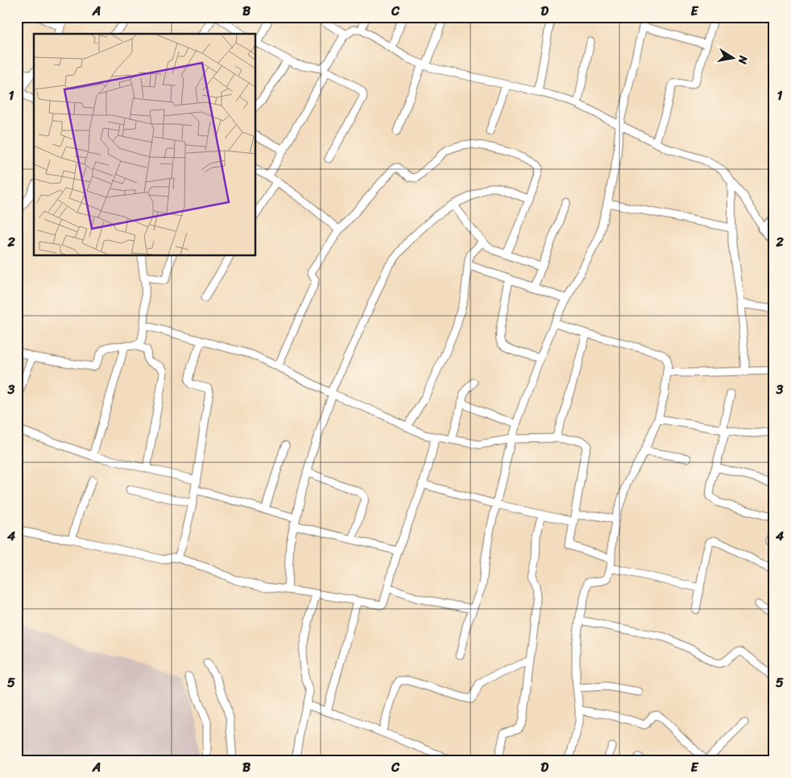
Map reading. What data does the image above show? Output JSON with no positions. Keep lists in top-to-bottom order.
{
  "north": "right",
  "grid": {
    "columns": [
      "A",
      "B",
      "C",
      "D",
      "E"
    ],
    "rows": [
      "1",
      "2",
      "3",
      "4",
      "5"
    ]
  }
}
